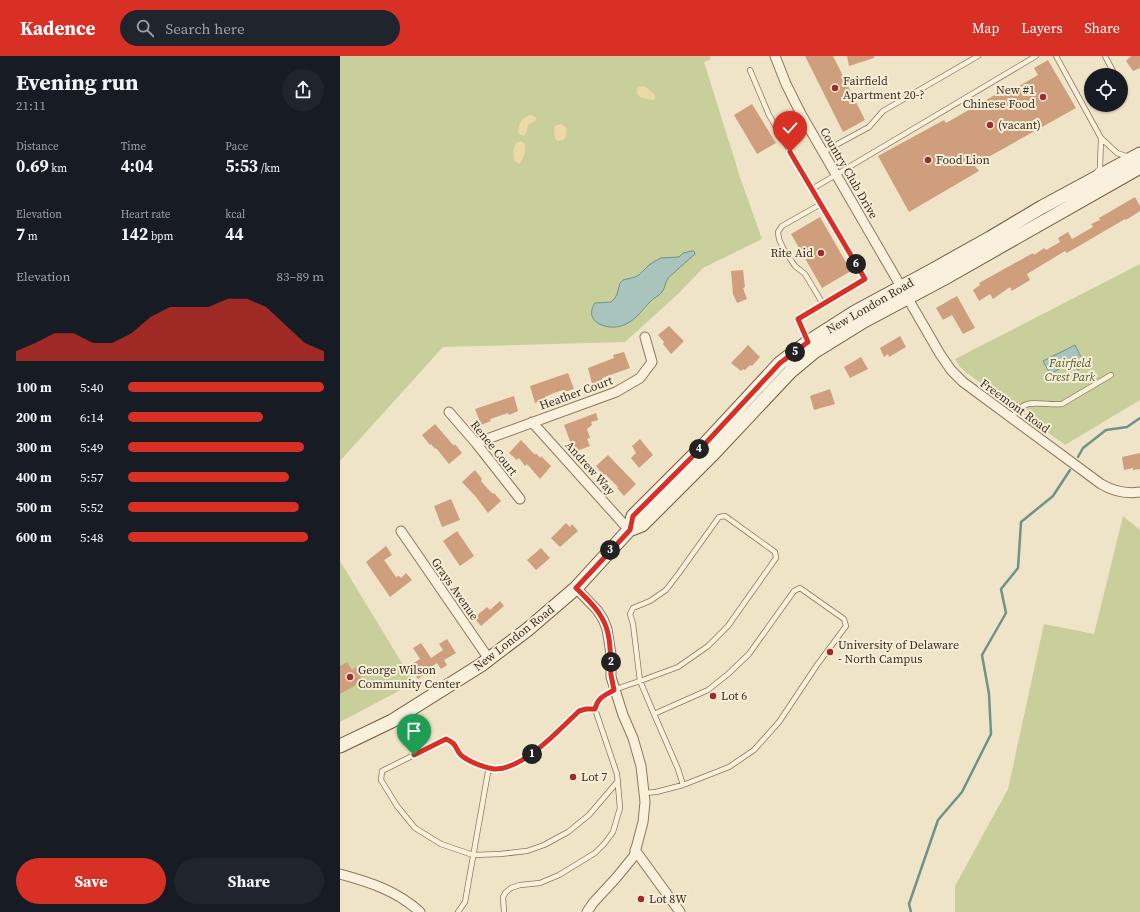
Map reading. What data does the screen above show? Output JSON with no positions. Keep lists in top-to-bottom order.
{
  "streets": {
    "main road": ["New London Road"],
    "street": [
      "Country Club Drive",
      "Heather Court",
      "Freemont Road",
      "Renee Court",
      "Andrew Way",
      "Grays Avenue"
    ]
  },
  "crossings": [
    ["Country Club Drive", "New London Road"],
    ["Country Club Drive", "Freemont Road"],
    ["New London Road", "Freemont Road"],
    ["New London Road", "Andrew Way"],
    ["New London Road", "Grays Avenue"],
    ["Heather Court", "Renee Court"],
    ["Heather Court", "Andrew Way"]
  ],
  "parks": ["Fairfield Crest Park"],
  "places": [
    "Fairfield Apartment 20-?",
    "New #1 Chinese Food",
    "(vacant)",
    "Food Lion",
    "Rite Aid",
    "University of Delaware - North Campus",
    "George Wilson Community Center",
    "Lot 6",
    "Lot 7",
    "Lot 8W"
  ],
  "page": {
    "header": "Kadence",
    "search": "Search here",
    "nav": ["Map", "Layers", "Share"],
    "heading": ["Evening run", "21:11"],
    "stats": [
      ["Distance", "0.69 km"],
      ["Time", "4:04"],
      ["Pace", "5:53 /km"],
      ["Elevation", "7 m"],
      ["Heart rate", "142 bpm"],
      ["kcal", "44"]
    ],
    "pins": [
      "6",
      "5",
      "4",
      "3",
      "2",
      "1"
    ],
    "chart": ["Elevation", "83–89 m"],
    "list": [
      {
        "name": "100 m",
        "note": "5:40"
      },
      {
        "name": "200 m",
        "note": "6:14"
      },
      {
        "name": "300 m",
        "note": "5:49"
      },
      {
        "name": "400 m",
        "note": "5:57"
      },
      {
        "name": "500 m",
        "note": "5:52"
      },
      {
        "name": "600 m",
        "note": "5:48"
      }
    ],
    "buttons": ["Save", "Share"]
  }
}
